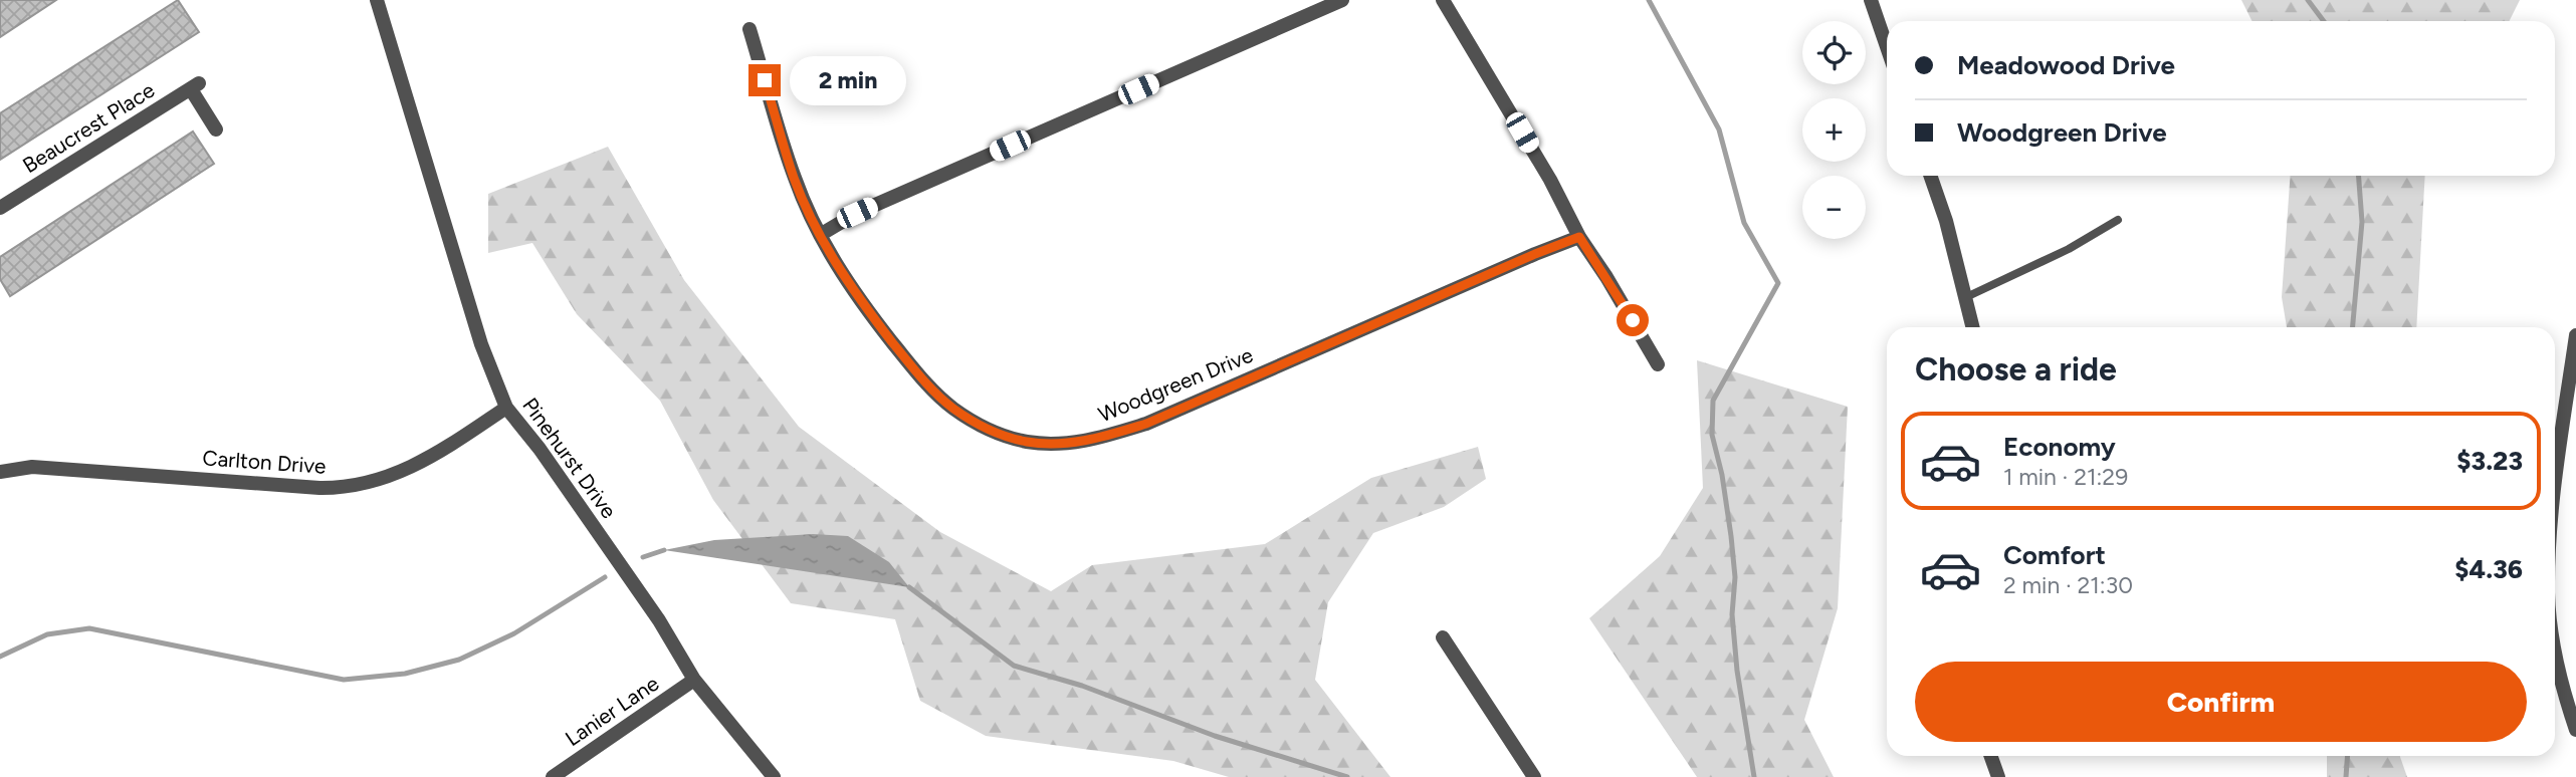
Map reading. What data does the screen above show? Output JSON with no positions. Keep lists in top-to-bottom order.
{
  "streets": {
    "street": [
      "Beaucrest Place",
      "Woodgreen Drive",
      "Pinehurst Drive",
      "Carlton Drive",
      "Lanier Lane"
    ]
  },
  "crossings": [
    ["Pinehurst Drive", "Carlton Drive"],
    ["Pinehurst Drive", "Lanier Lane"]
  ],
  "page": {
    "map_buttons": ["+", "−"],
    "banner": ["Meadowood Drive", "Woodgreen Drive"],
    "bubble": "2 min",
    "heading": "Choose a ride",
    "list": [
      {
        "name": "Economy",
        "note": "1 min · 21:29",
        "value": "$3.23"
      },
      {
        "name": "Comfort",
        "note": "2 min · 21:30",
        "value": "$4.36"
      }
    ],
    "buttons": "Confirm"
  }
}
